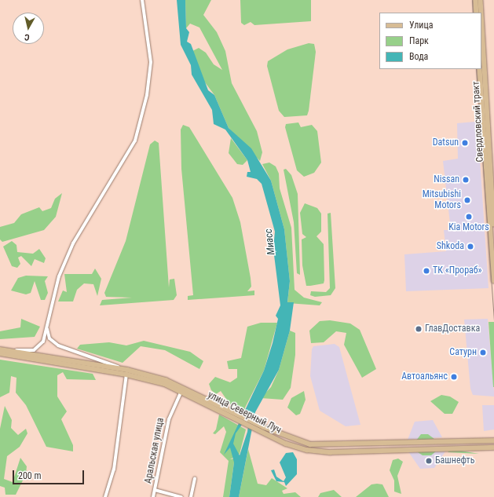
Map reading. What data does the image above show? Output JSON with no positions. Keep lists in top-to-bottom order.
{
  "streets": {
    "main road": ["Свердловский тракт", "улица Северный Луч"],
    "street": ["Аральская улица"]
  },
  "crossings": [
    ["улица Северный Луч", "Аральская улица"]
  ],
  "water": ["Миасс"],
  "places": [
    "Datsun",
    "Nissan",
    "Mitsubishi Motors",
    "Kia Motors",
    "Shkoda",
    "ТК «Прораб»",
    "ГлавДоставка",
    "Сатурн",
    "Автоальянс",
    "Башнефть"
  ],
  "legend": ["Улица", "Парк", "Вода"],
  "scale_bar": "200 m",
  "north": "bottom"
}
